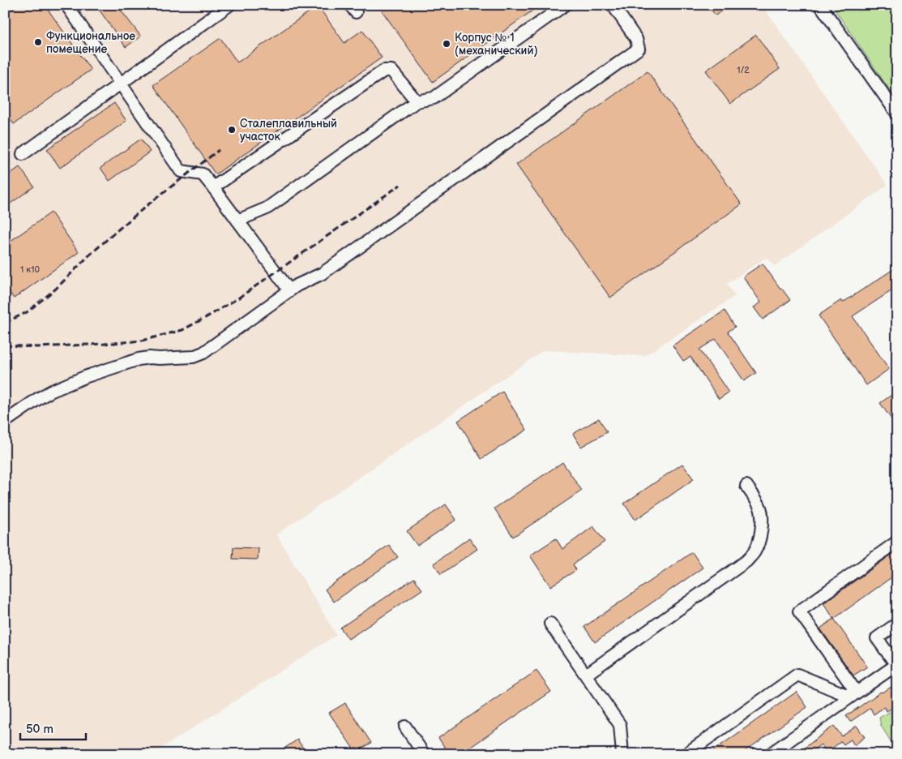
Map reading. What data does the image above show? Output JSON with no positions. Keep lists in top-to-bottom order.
{
  "places": ["Функциональное помещение", "Корпус № 1 (механический)", "Сталеплавильный участок"],
  "house_numbers": ["1/2", "1 к10"],
  "scale_bar": "50 m"
}
